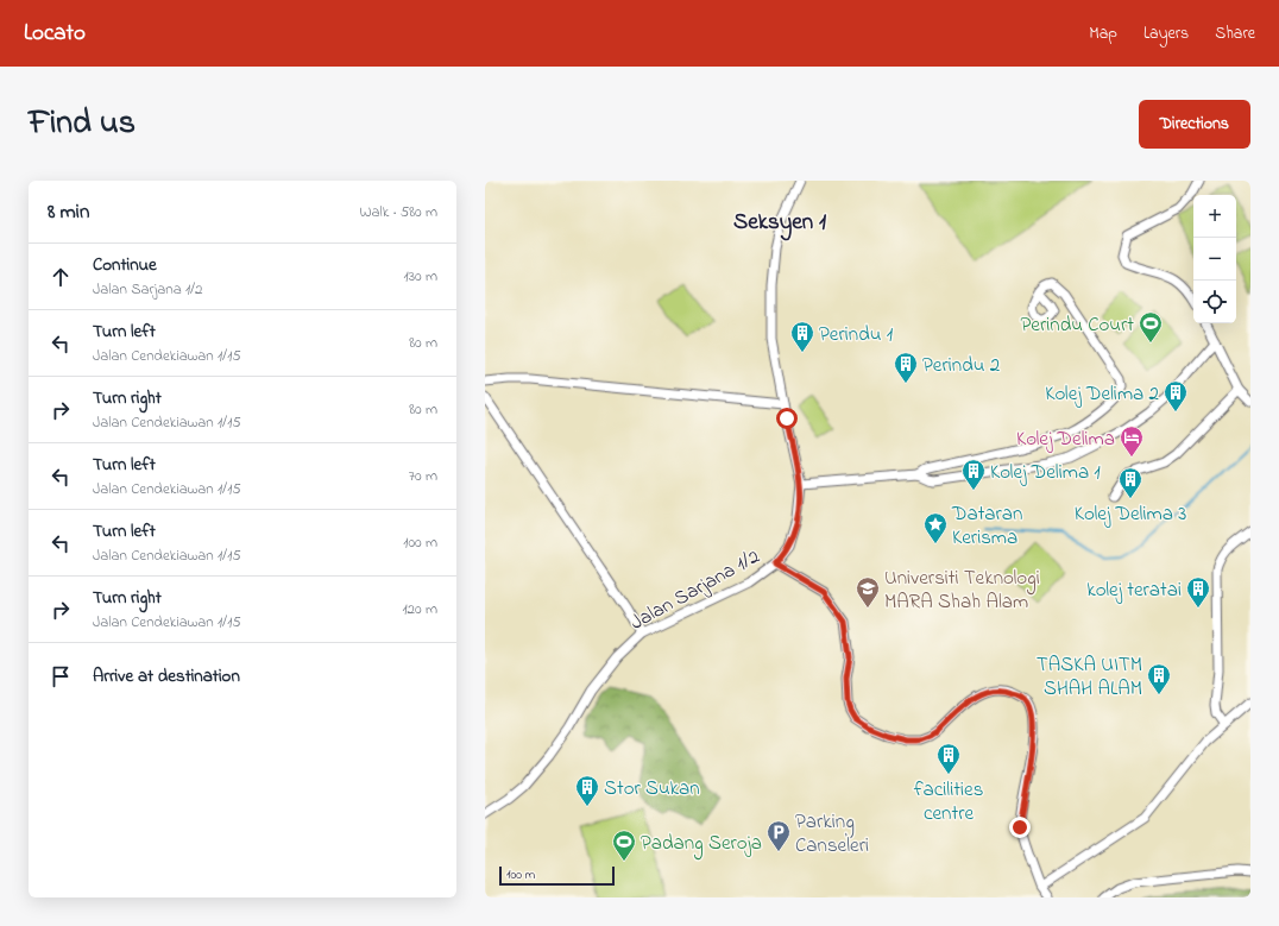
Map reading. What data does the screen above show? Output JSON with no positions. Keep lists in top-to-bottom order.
{
  "streets": {
    "street": ["Jalan Sarjana 1/2"]
  },
  "districts": ["Seksyen 1"],
  "places": {
    "sports": ["Perindu Court", "Padang Seroja"],
    "building": [
      "Perindu 1",
      "Perindu 2",
      "Kolej Delima 2",
      "Kolej Delima 1",
      "Kolej Delima 3",
      "kolej teratai",
      "TASKA UITM SHAH ALAM",
      "facilities centre",
      "Stor Sukan"
    ],
    "hotel": ["Kolej Delima"],
    "place": ["Dataran Kerisma"],
    "school or university": ["Universiti Teknologi MARA Shah Alam"],
    "parking": ["Parking Canseleri"]
  },
  "scale_bar": "100 m",
  "page": {
    "header": "Locato",
    "nav": ["Map", "Layers", "Share"],
    "title": "Find us",
    "buttons": "Directions",
    "heading": ["8 min", "Walk · 580 m"],
    "map_buttons": ["+", "−"],
    "list": [
      ["Continue", "Jalan Sarjana 1/2", "130 m"],
      ["Turn left", "Jalan Cendekiawan 1/15", "80 m"],
      ["Turn right", "Jalan Cendekiawan 1/15", "80 m"],
      ["Turn left", "Jalan Cendekiawan 1/15", "70 m"],
      ["Turn left", "Jalan Cendekiawan 1/15", "100 m"],
      ["Turn right", "Jalan Cendekiawan 1/15", "120 m"],
      "Arrive at destination"
    ],
    "scale": "100 m"
  }
}
